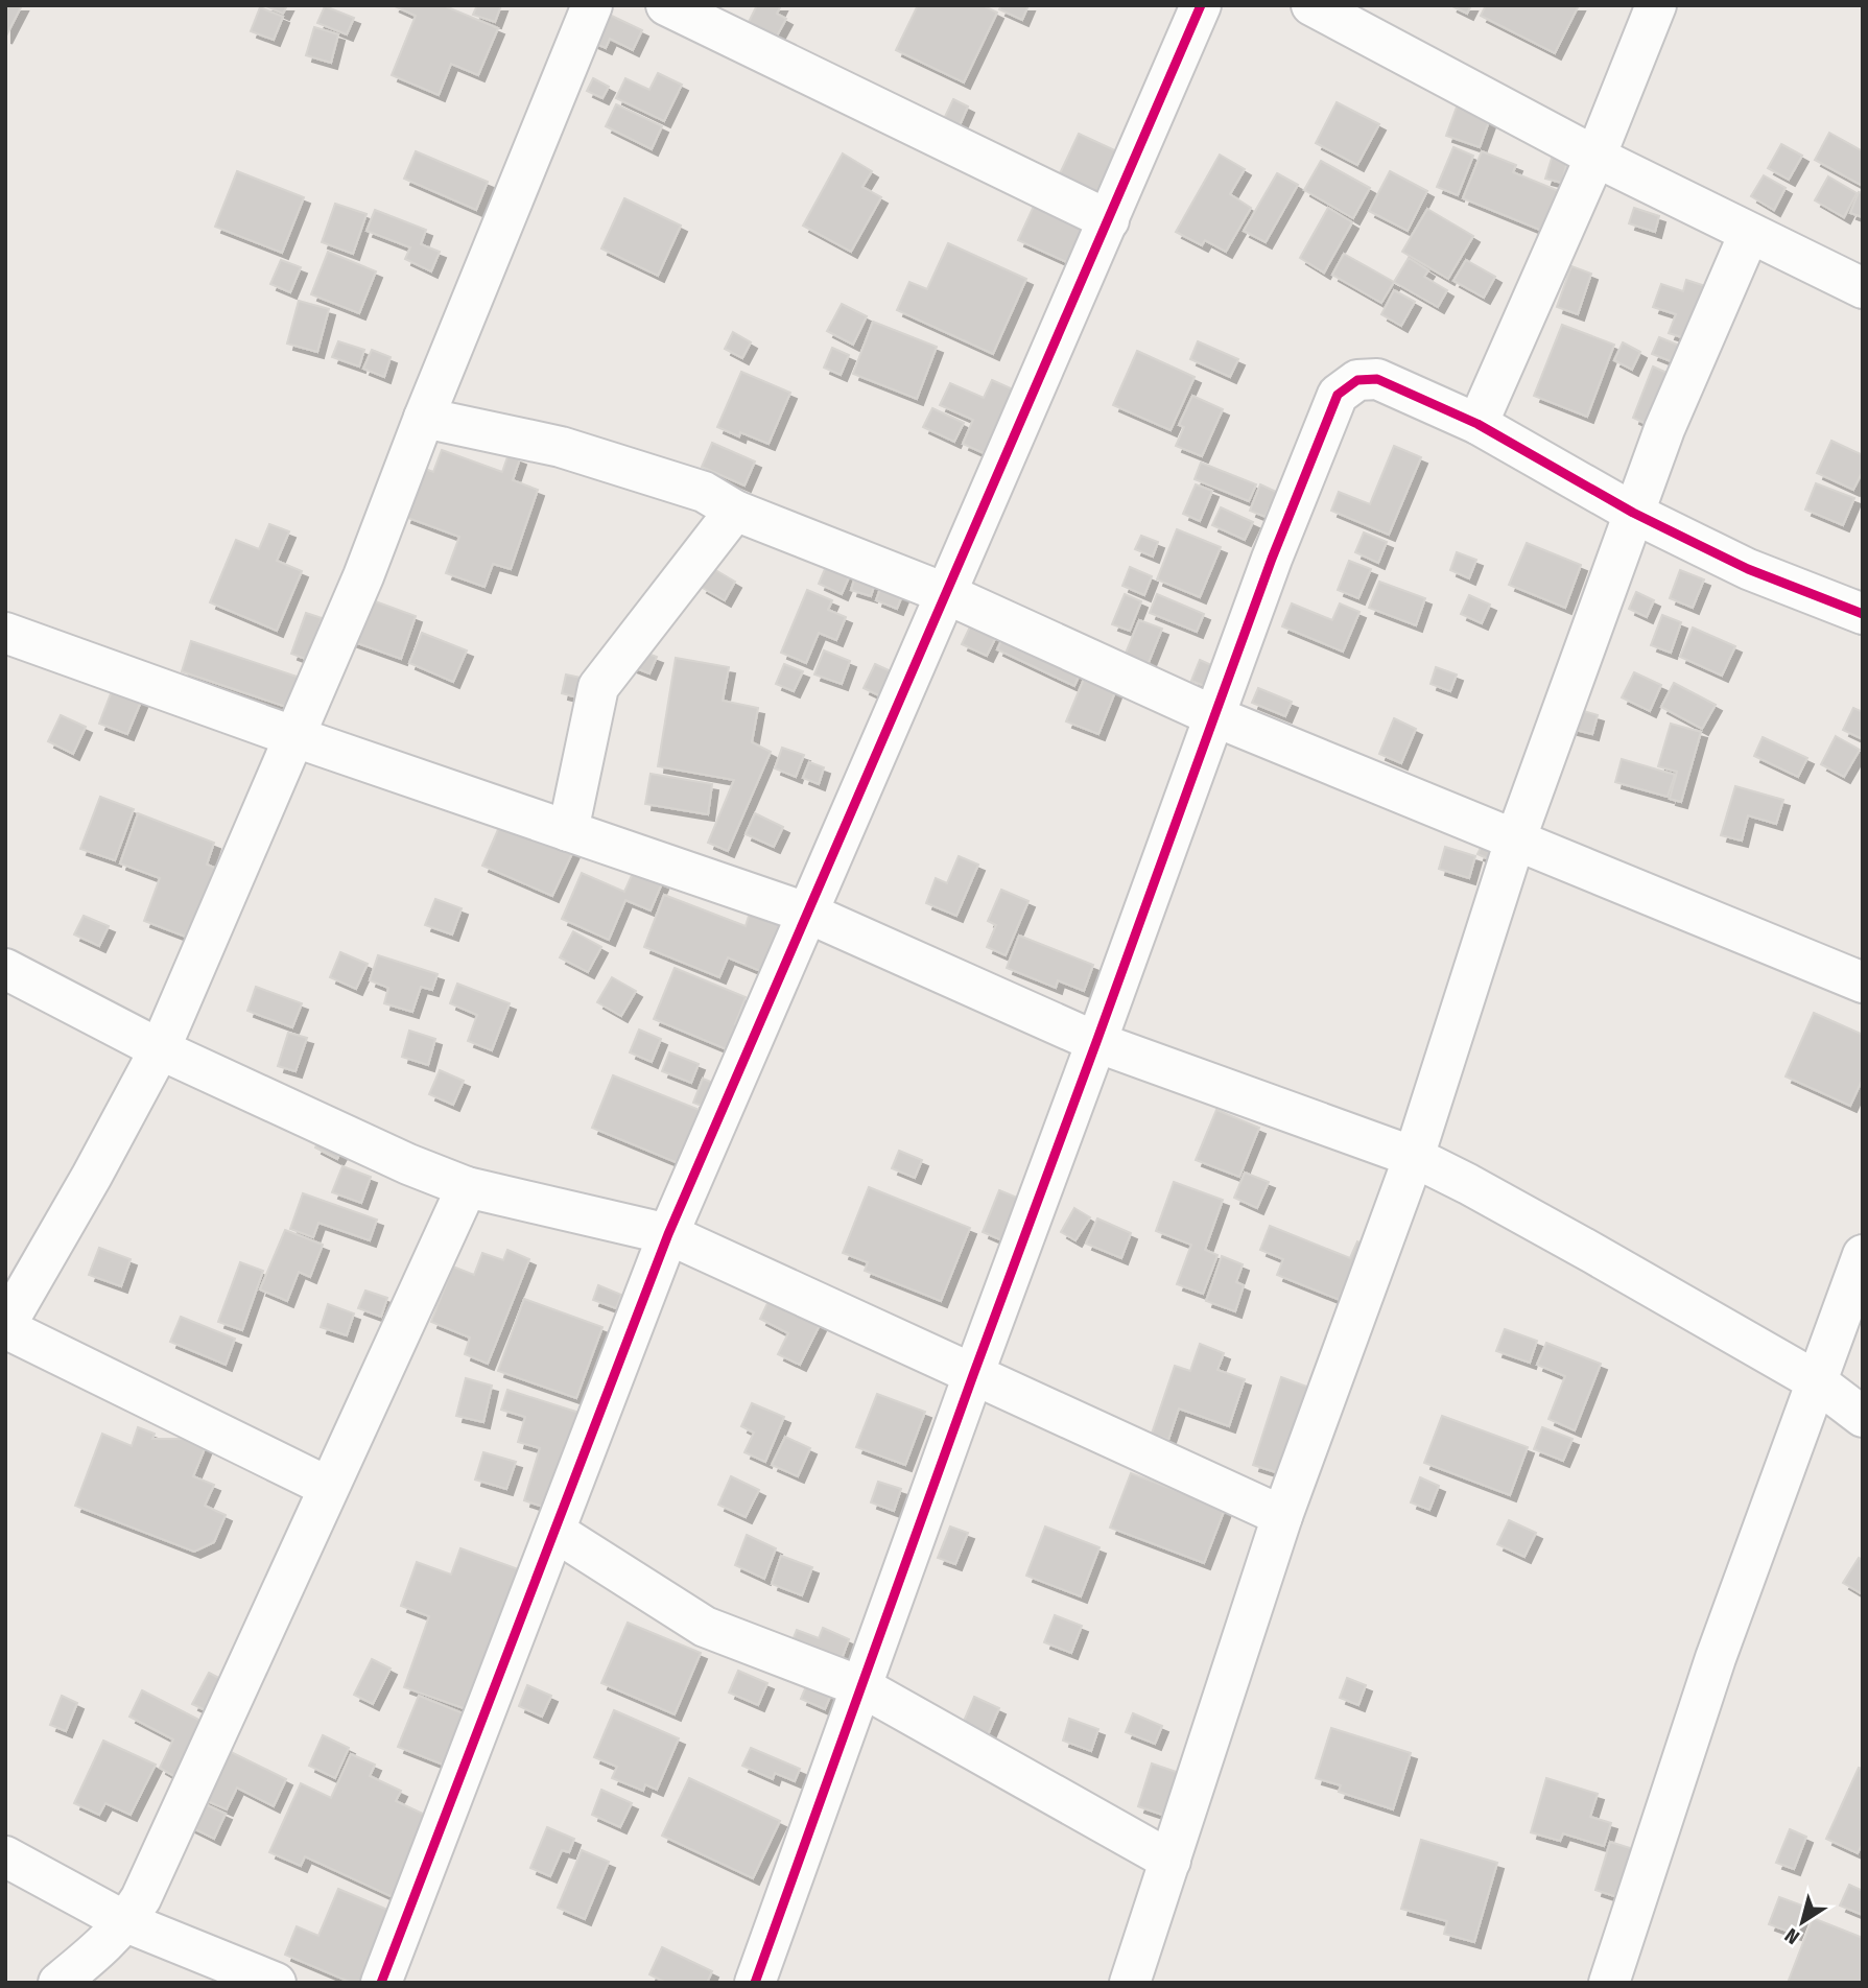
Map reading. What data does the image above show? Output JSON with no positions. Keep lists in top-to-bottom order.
{
  "north": "bottom left"
}
